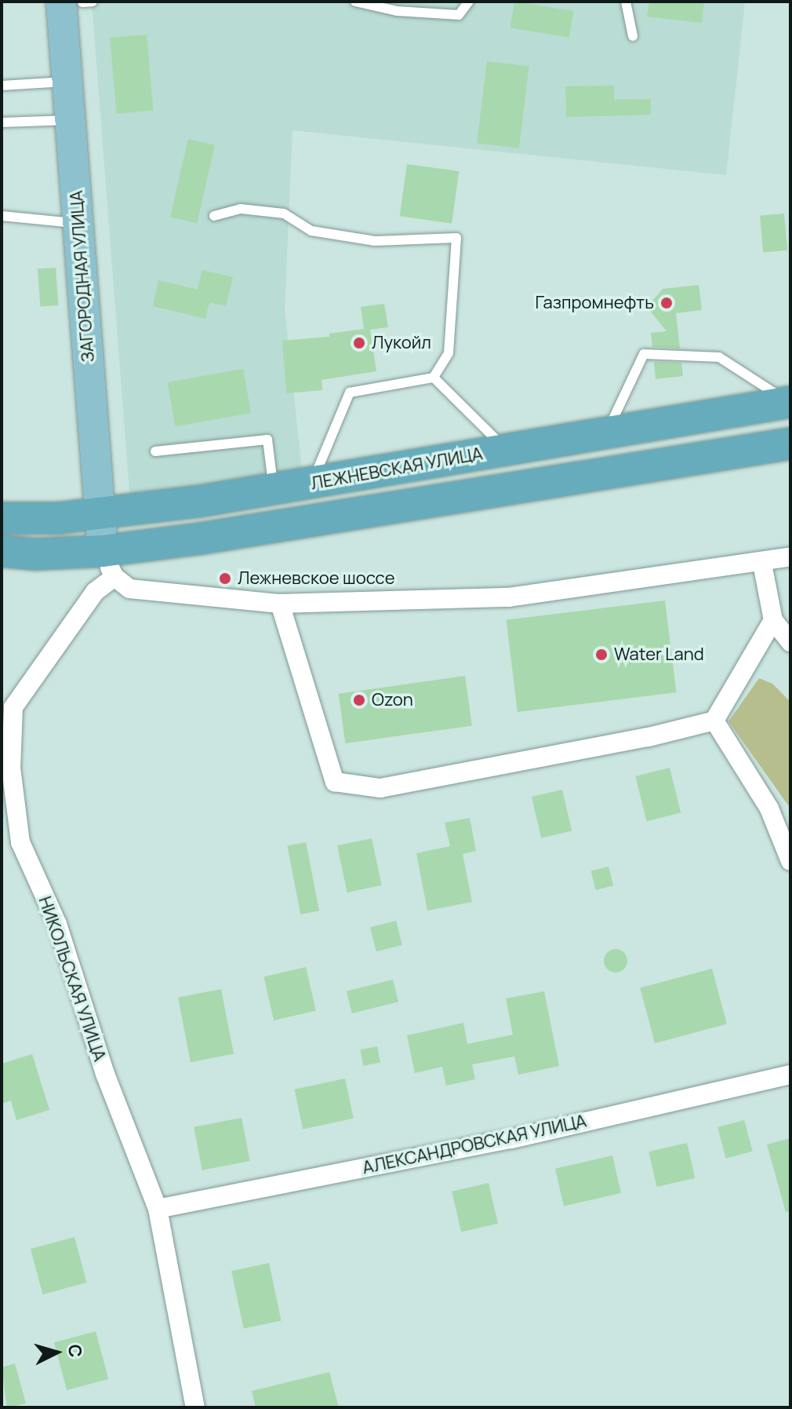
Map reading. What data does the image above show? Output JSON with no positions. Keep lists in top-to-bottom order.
{
  "streets": {
    "highway": ["ЛЕЖНЕВСКАЯ УЛИЦА"],
    "main road": ["ЗАГОРОДНАЯ УЛИЦА"],
    "street": ["НИКОЛЬСКАЯ УЛИЦА", "АЛЕКСАНДРОВСКАЯ УЛИЦА"]
  },
  "crossings": [
    ["ЗАГОРОДНАЯ УЛИЦА", "ЛЕЖНЕВСКАЯ УЛИЦА"],
    ["ЗАГОРОДНАЯ УЛИЦА", "НИКОЛЬСКАЯ УЛИЦА"],
    ["НИКОЛЬСКАЯ УЛИЦА", "АЛЕКСАНДРОВСКАЯ УЛИЦА"]
  ],
  "places": [
    "Газпромнефть",
    "Лукойл",
    "Лежневское шоссе",
    "Water Land",
    "Ozon"
  ],
  "north": "right"
}
